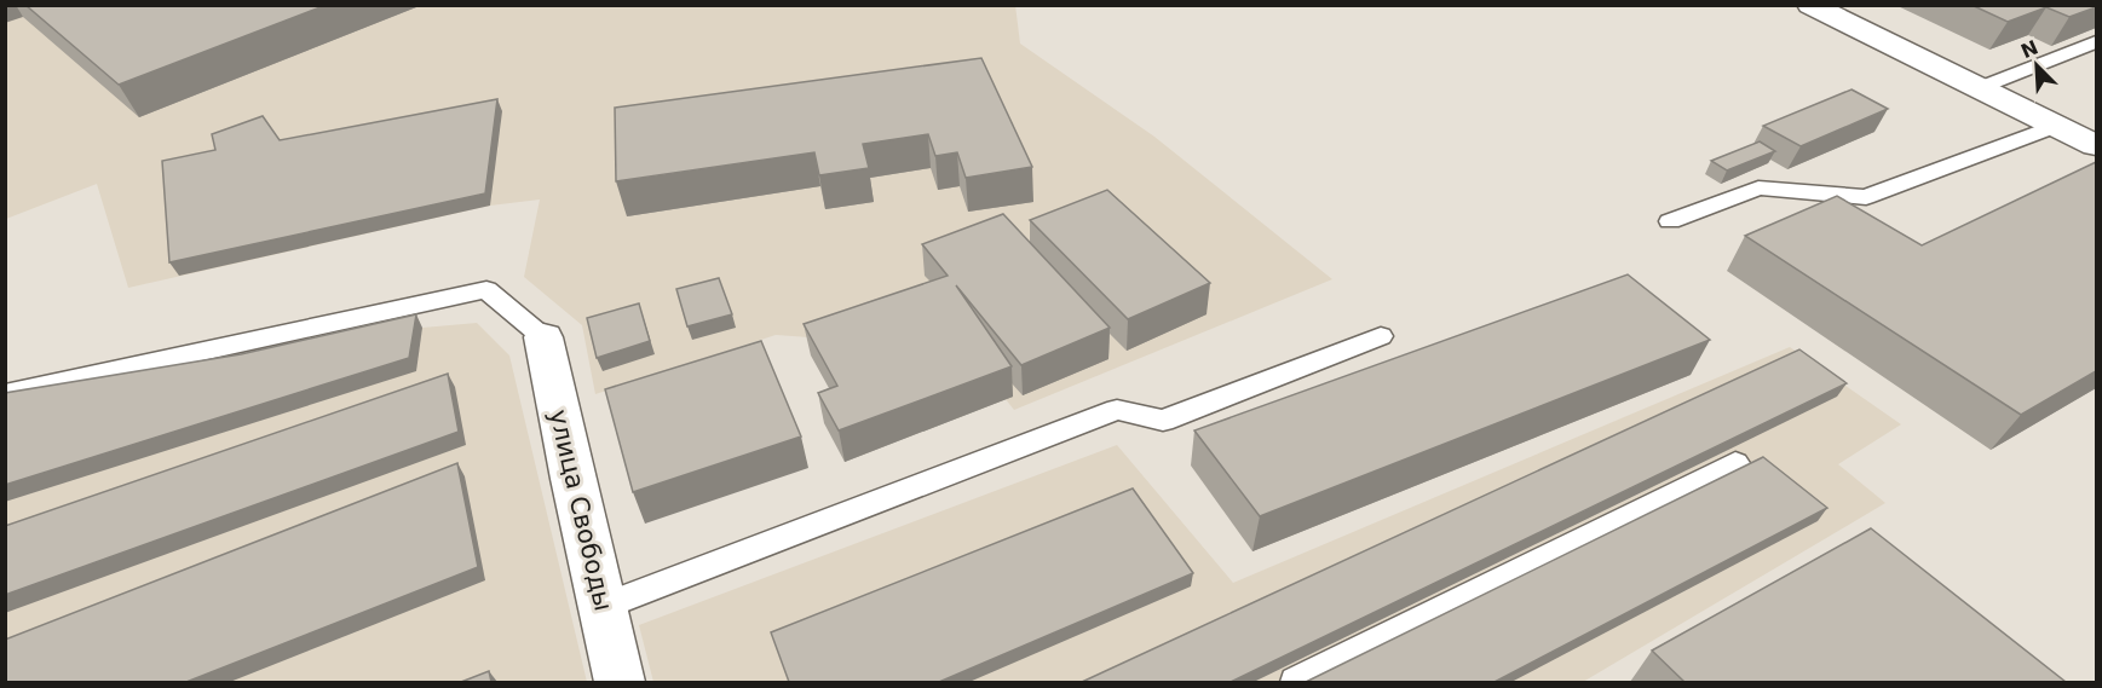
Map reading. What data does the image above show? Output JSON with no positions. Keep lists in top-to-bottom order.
{
  "streets": {
    "street": ["улица Свободы"]
  },
  "north": "top left"
}
